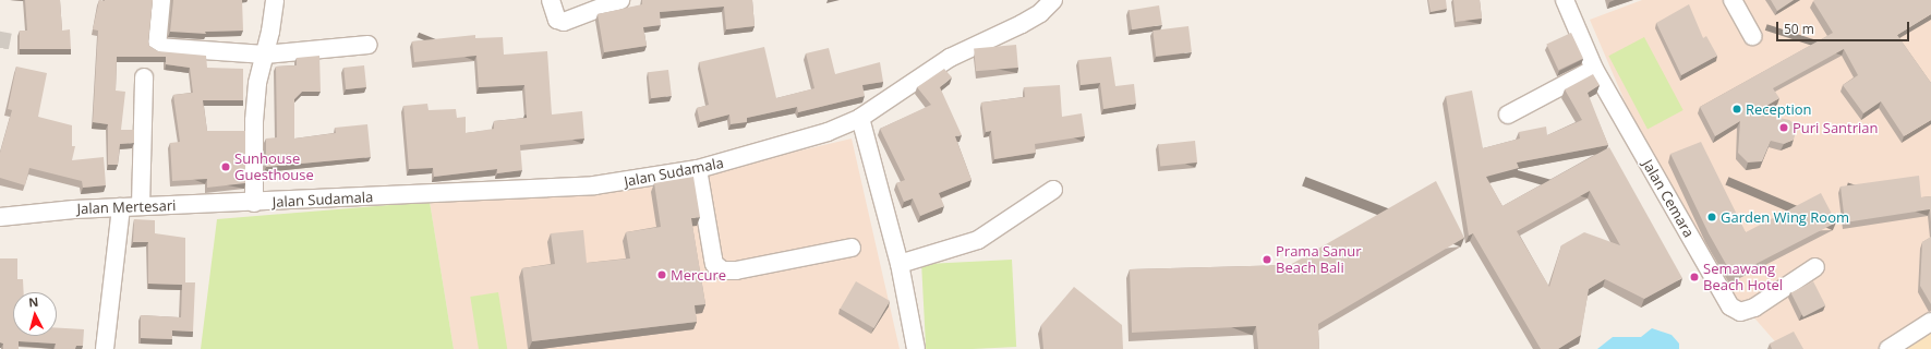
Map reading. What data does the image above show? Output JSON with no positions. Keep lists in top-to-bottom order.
{
  "streets": {
    "street": ["Jalan Sudamala", "Jalan Cemara", "Jalan Mertesari"]
  },
  "crossings": [
    ["Jalan Sudamala", "Jalan Mertesari"]
  ],
  "places": [
    "Reception",
    "Puri Santrian",
    "Sunhouse Guesthouse",
    "Garden Wing Room",
    "Prama Sanur Beach Bali",
    "Mercure",
    "Semawang Beach Hotel"
  ],
  "scale_bar": "50 m",
  "north": "top"
}
